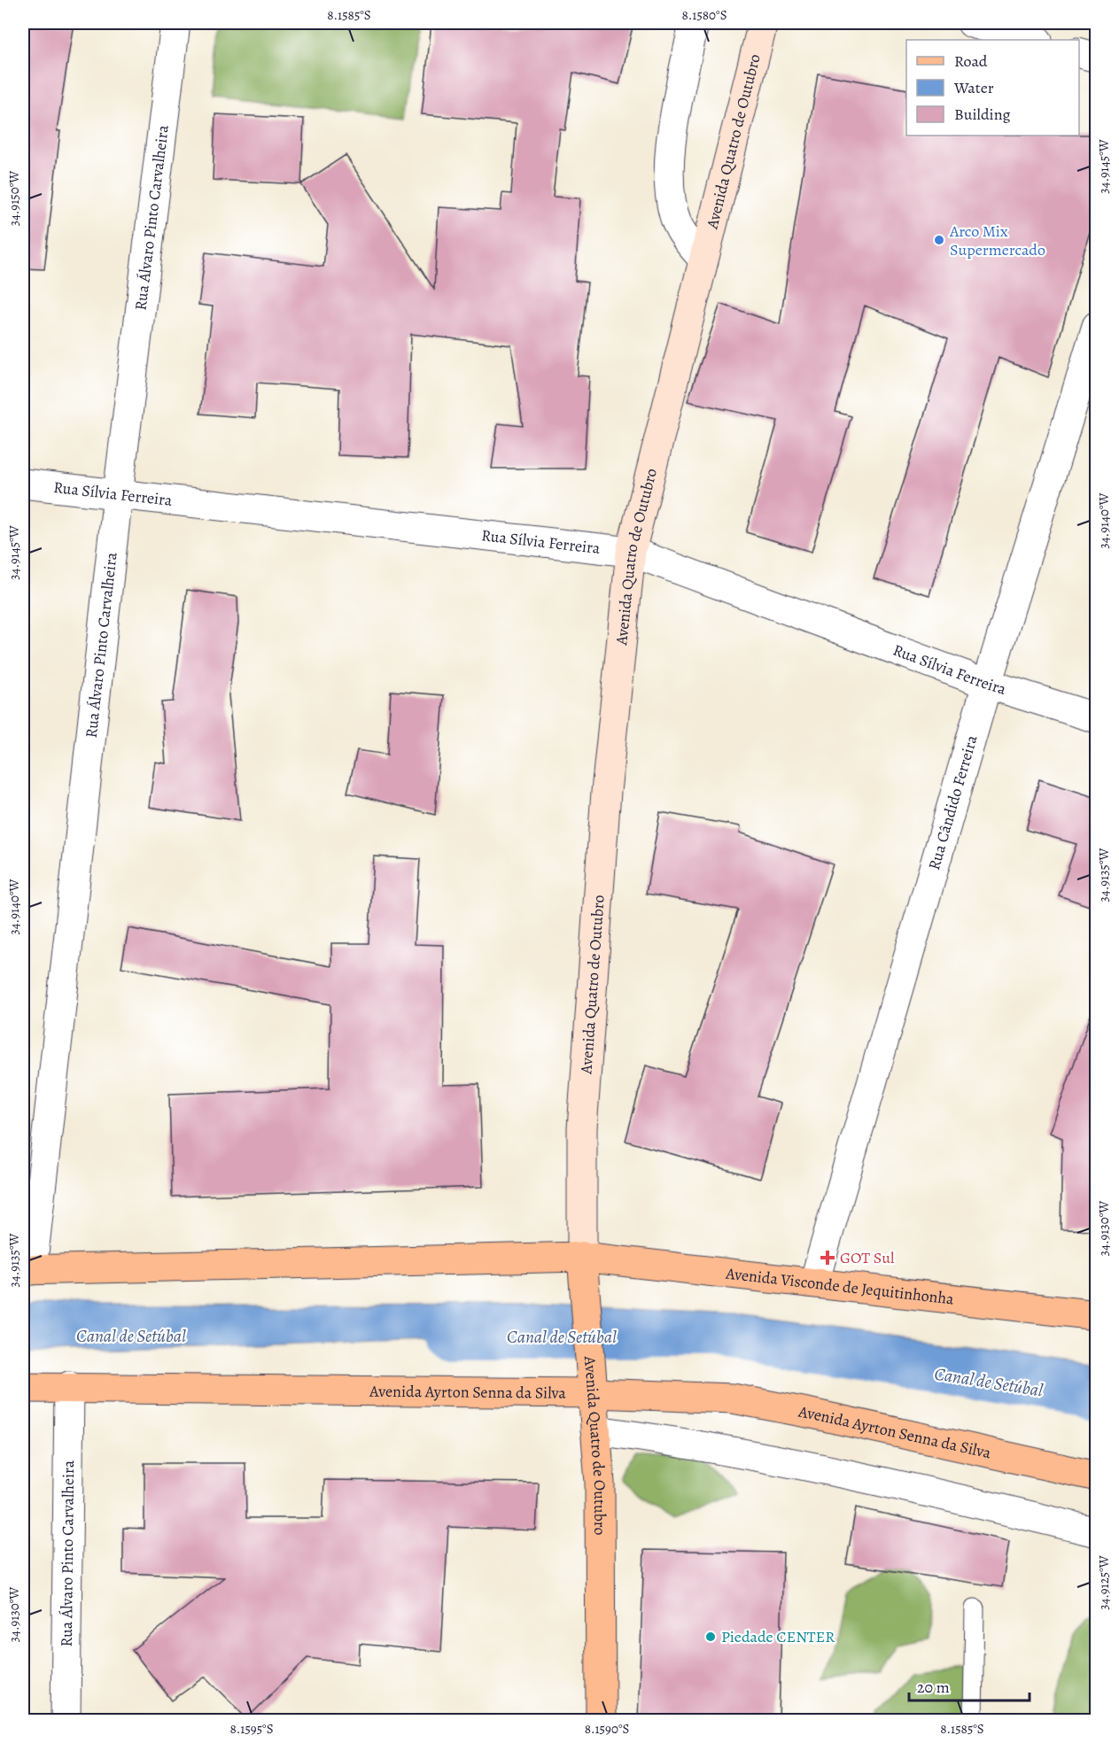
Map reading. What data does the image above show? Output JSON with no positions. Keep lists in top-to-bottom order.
{
  "streets": {
    "main road": ["Avenida Quatro de Outubro", "Avenida Visconde de Jequitinhonha", "Avenida Ayrton Senna da Silva"],
    "street": ["Rua Álvaro Pinto Carvalheira", "Rua Sílvia Ferreira", "Rua Cândido Ferreira"]
  },
  "crossings": [
    ["Avenida Quatro de Outubro", "Rua Sílvia Ferreira"],
    ["Avenida Quatro de Outubro", "Avenida Visconde de Jequitinhonha"],
    ["Avenida Quatro de Outubro", "Avenida Ayrton Senna da Silva"],
    ["Rua Álvaro Pinto Carvalheira", "Rua Sílvia Ferreira"],
    ["Rua Álvaro Pinto Carvalheira", "Avenida Ayrton Senna da Silva"],
    ["Rua Sílvia Ferreira", "Rua Cândido Ferreira"],
    ["Rua Cândido Ferreira", "Avenida Visconde de Jequitinhonha"]
  ],
  "water": ["Canal de Setúbal"],
  "places": {
    "other": ["Arco Mix Supermercado", "Piedade CENTER"],
    "health": ["GOT Sul"]
  },
  "legend": ["Road", "Water", "Building"],
  "scale_bar": "20 m",
  "coordinates": [
    "8.1585°S",
    "8.1580°S",
    "34.9145°W",
    "34.9150°W",
    "34.9140°W",
    "34.9135°W",
    "34.9130°W",
    "34.9125°W",
    "8.1595°S",
    "8.1590°S"
  ]
}
